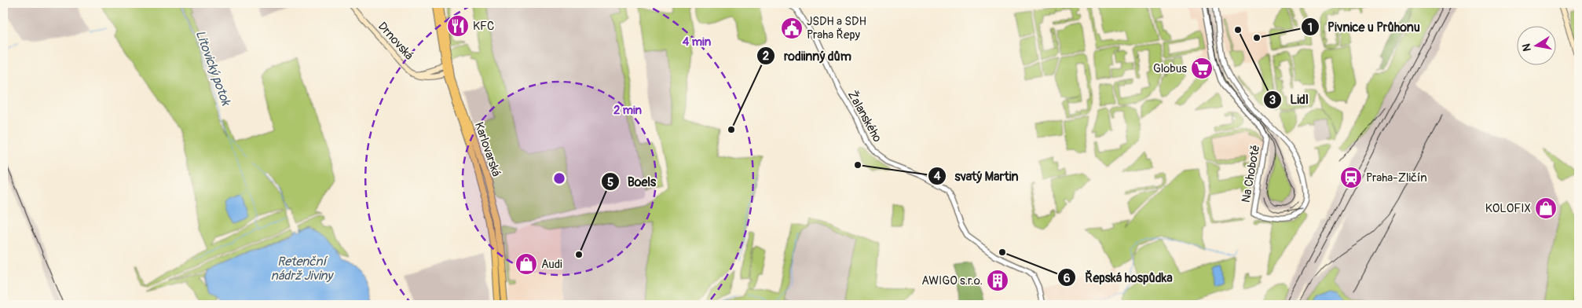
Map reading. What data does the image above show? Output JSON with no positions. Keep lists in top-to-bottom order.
{
  "streets": {
    "main road": ["Drnovská", "Karlovarská"],
    "street": ["Žalanského", "Na Chobotě"]
  },
  "crossings": [
    ["Drnovská", "Karlovarská"]
  ],
  "water": ["Litovický potok", "Retenční nádrž Jiviny"],
  "places": {
    "restaurant": ["KFC"],
    "public building": ["JSDH a SDH Praha Řepy"],
    "other": [
      "Lidl",
      "Pivnice u Průhonu",
      "rodiinný dům",
      "svatý Martin",
      "Řepská hospůdka",
      "Boels"
    ],
    "supermarket": ["Globus"],
    "station": ["Praha-Zličín"],
    "shop": ["KOLOFIX", "Audi"],
    "building": ["AWIGO s.r.o."]
  },
  "north": "left",
  "rings": ["4 min", "2 min"]
}
